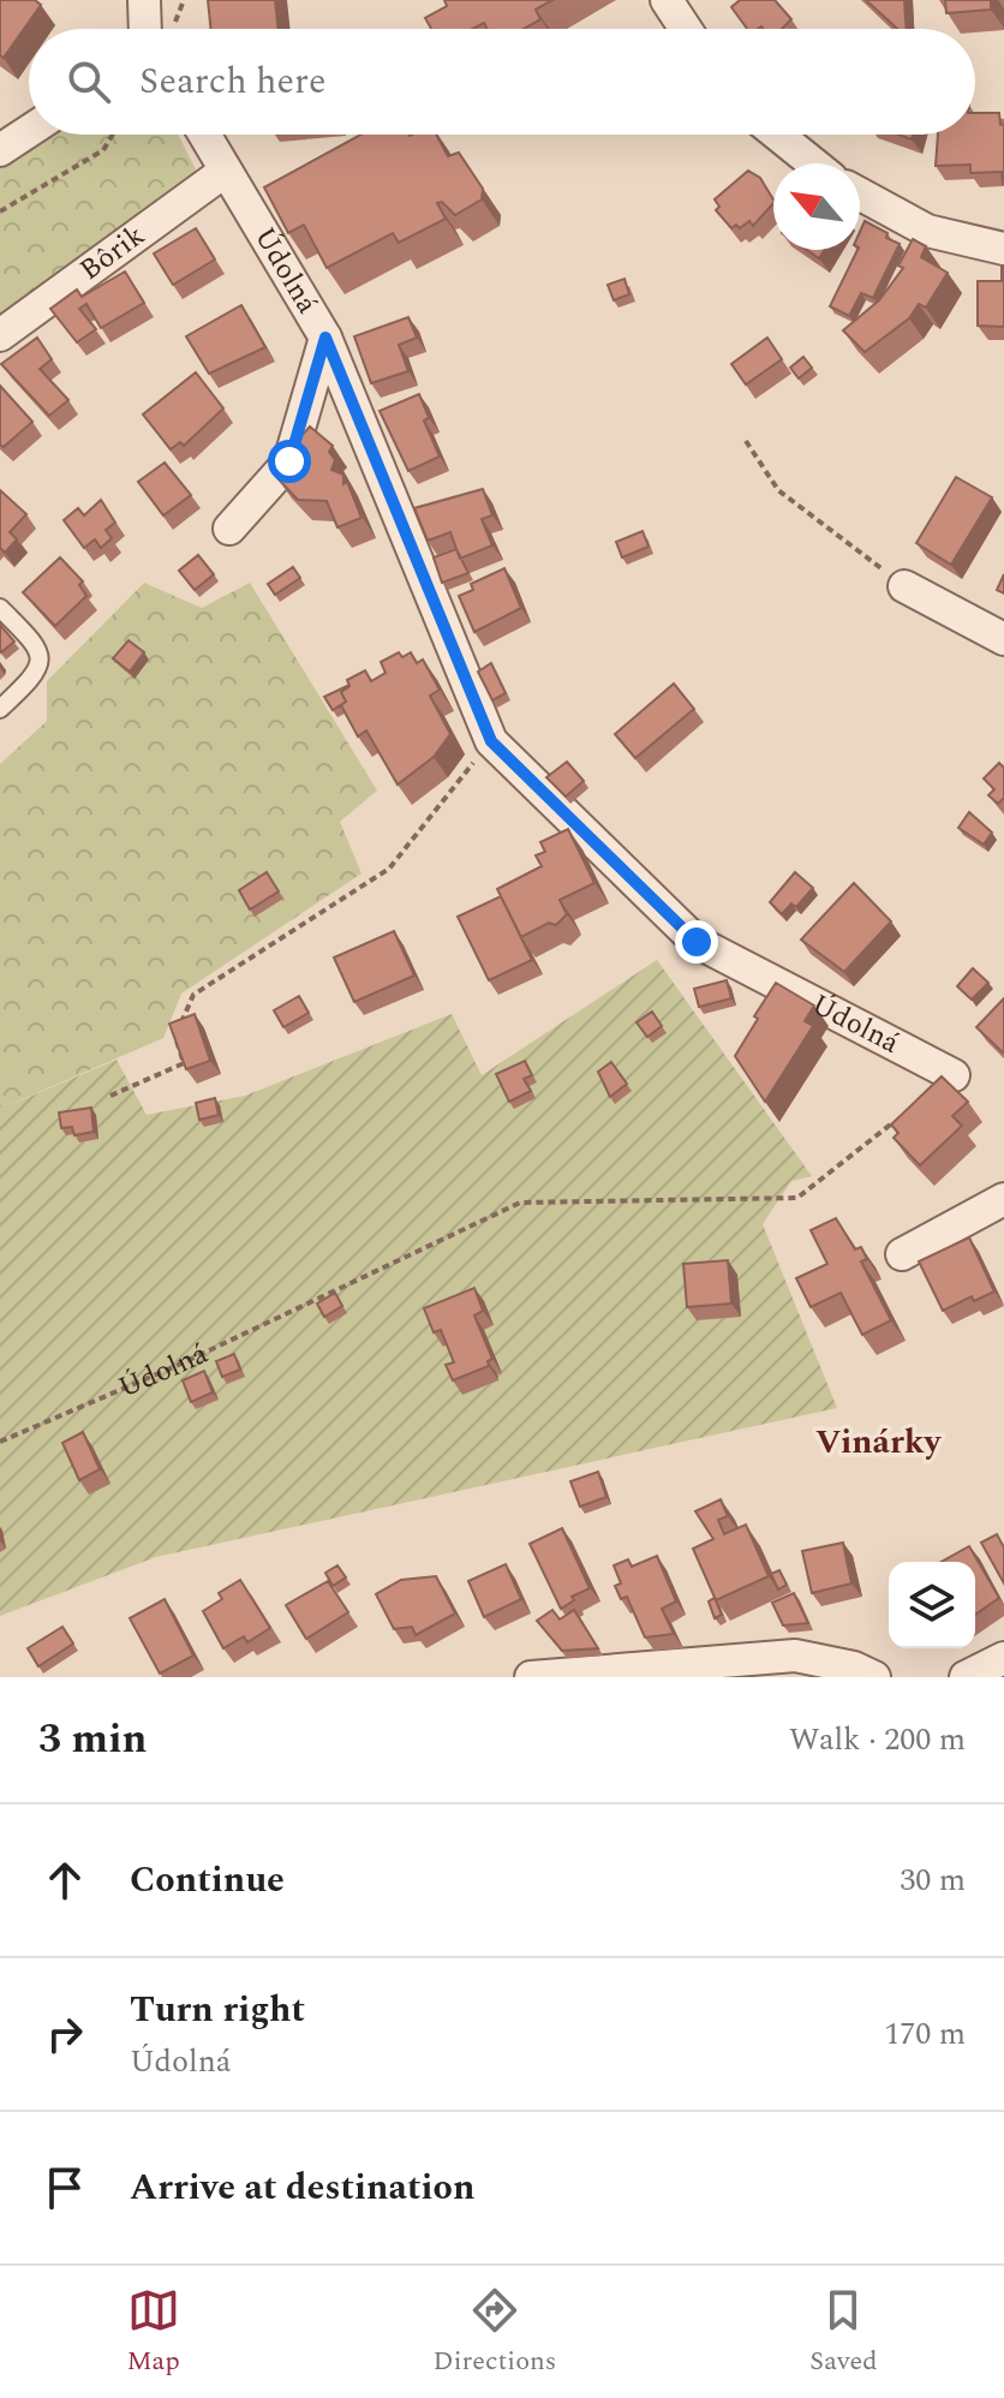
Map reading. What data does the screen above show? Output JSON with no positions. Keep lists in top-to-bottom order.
{
  "streets": {
    "street": ["Bôrik", "Údolná"]
  },
  "crossings": [
    ["Bôrik", "Údolná"]
  ],
  "districts": ["Vinárky"],
  "north": "top left",
  "page": {
    "search": "Search here",
    "heading": ["3 min", "Walk · 200 m"],
    "list": [
      ["Continue", "30 m"],
      ["Turn right", "Údolná", "170 m"],
      "Arrive at destination"
    ],
    "nav": ["Map", "Directions", "Saved"]
  }
}
